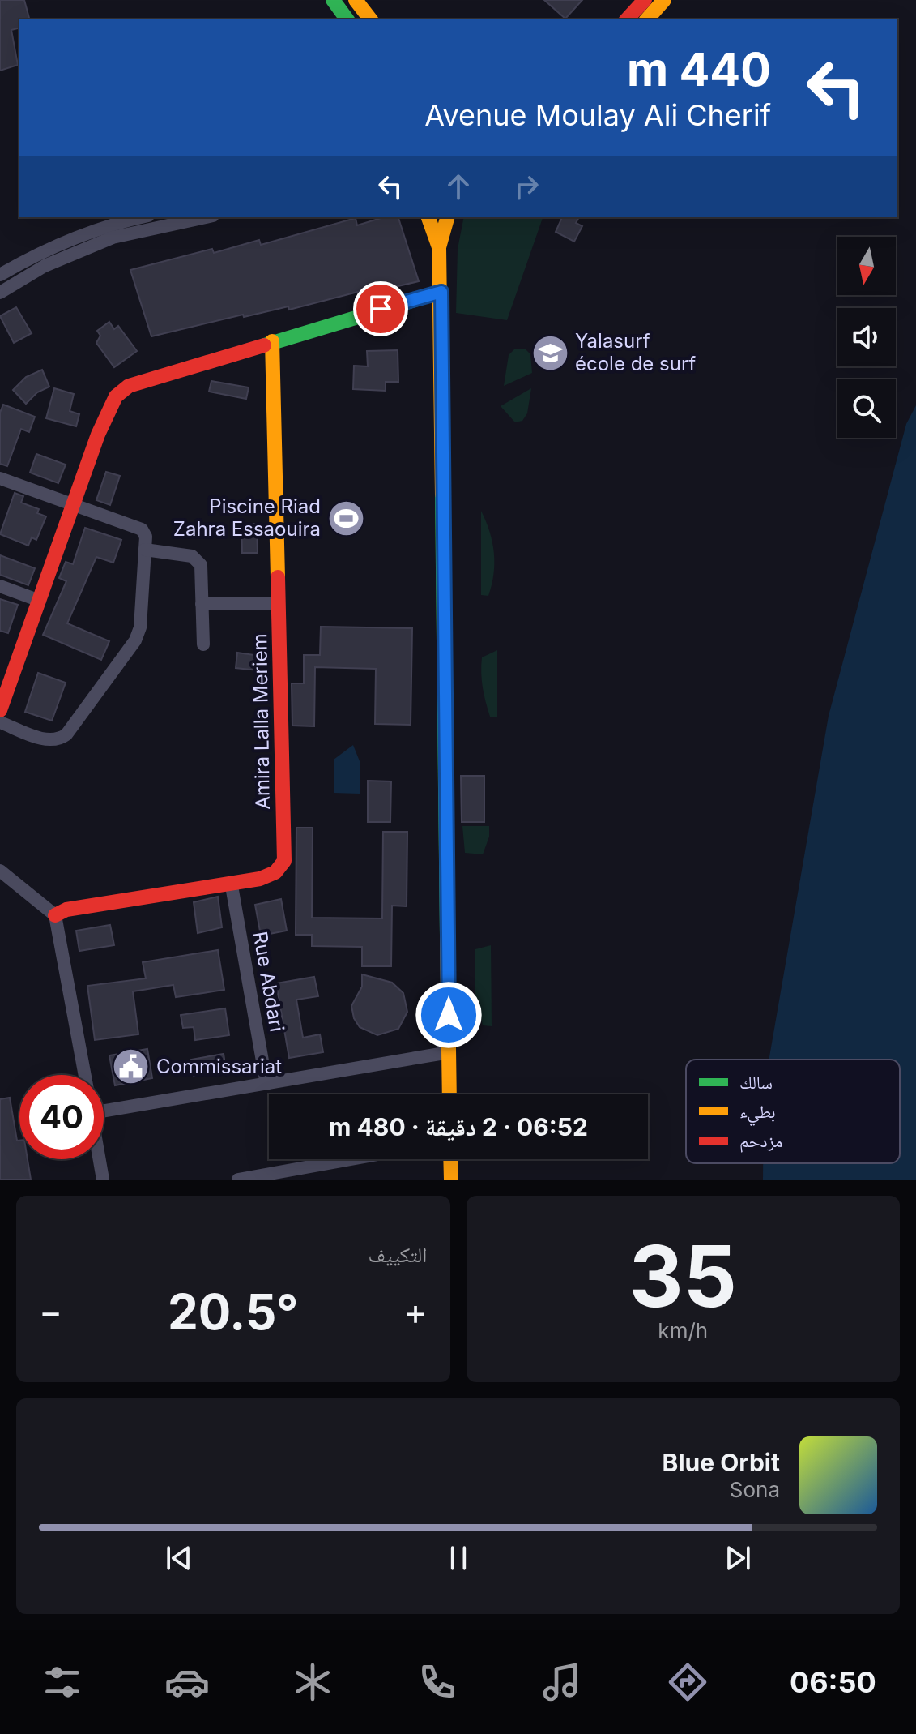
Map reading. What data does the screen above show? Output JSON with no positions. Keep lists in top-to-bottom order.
{
  "streets": {
    "main road": ["Amira Lalla Meriem"],
    "street": ["Rue Abdari"]
  },
  "crossings": [
    ["Amira Lalla Meriem", "Rue Abdari"]
  ],
  "places": {
    "school or university": ["Yalasurf école de surf"],
    "sports": ["Piscine Riad Zahra Essaouira"],
    "public building": ["Commissariat"]
  },
  "legend": ["سالك", "بطيء", "مزدحم"],
  "north": "bottom",
  "page": {
    "turn": ["440 m", "Avenue Moulay Ali Cherif"],
    "limit": "40",
    "trip": "06:52 · 2 دقيقة · 480 m",
    "tile": [
      ["35", "km/h"],
      "التكييف"
    ],
    "heat": ["−", "20.5°", "+"],
    "song": ["Blue Orbit", "Sona"],
    "tabs": "06:50"
  }
}
